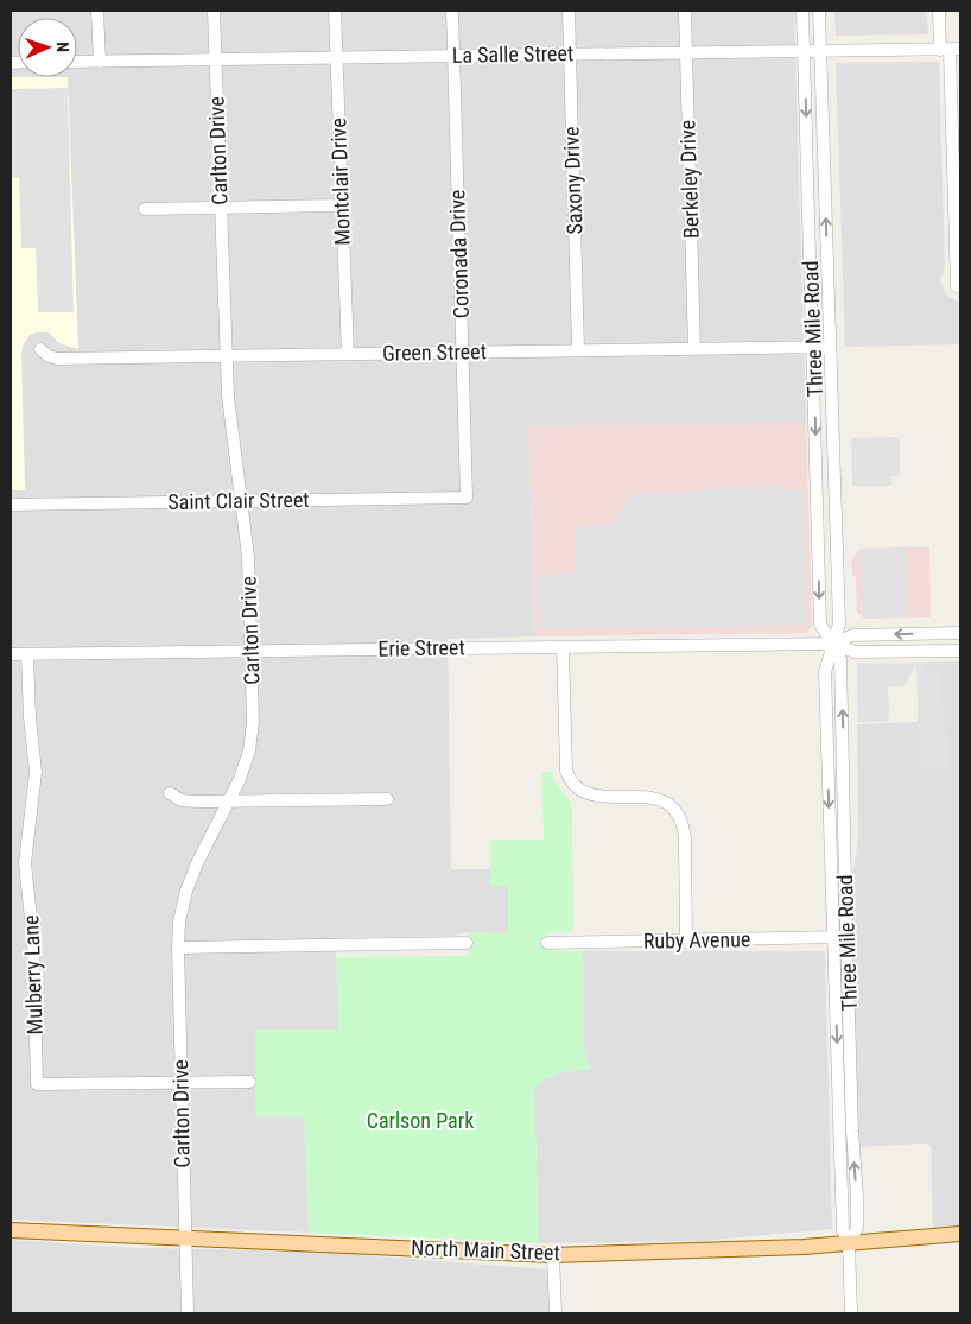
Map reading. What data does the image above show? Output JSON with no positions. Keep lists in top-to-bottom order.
{
  "streets": {
    "main road": ["North Main Street"],
    "street": [
      "La Salle Street",
      "Carlton Drive",
      "Berkeley Drive",
      "Saxony Drive",
      "Montclair Drive",
      "Coronada Drive",
      "Three Mile Road",
      "Green Street",
      "Saint Clair Street",
      "Erie Street",
      "Ruby Avenue",
      "Mulberry Lane"
    ]
  },
  "crossings": [
    ["La Salle Street", "Carlton Drive"],
    ["La Salle Street", "Berkeley Drive"],
    ["La Salle Street", "Saxony Drive"],
    ["La Salle Street", "Montclair Drive"],
    ["La Salle Street", "Coronada Drive"],
    ["La Salle Street", "Three Mile Road"],
    ["Carlton Drive", "Green Street"],
    ["Carlton Drive", "Saint Clair Street"],
    ["Carlton Drive", "Erie Street"],
    ["Carlton Drive", "Mulberry Lane"],
    ["Carlton Drive", "North Main Street"],
    ["Berkeley Drive", "Green Street"],
    ["Saxony Drive", "Green Street"],
    ["Montclair Drive", "Green Street"],
    ["Coronada Drive", "Green Street"],
    ["Coronada Drive", "Saint Clair Street"],
    ["Three Mile Road", "Green Street"],
    ["Three Mile Road", "Erie Street"],
    ["Three Mile Road", "Ruby Avenue"],
    ["Three Mile Road", "North Main Street"],
    ["Erie Street", "Mulberry Lane"]
  ],
  "parks": ["Carlson Park"],
  "north": "right"
}
